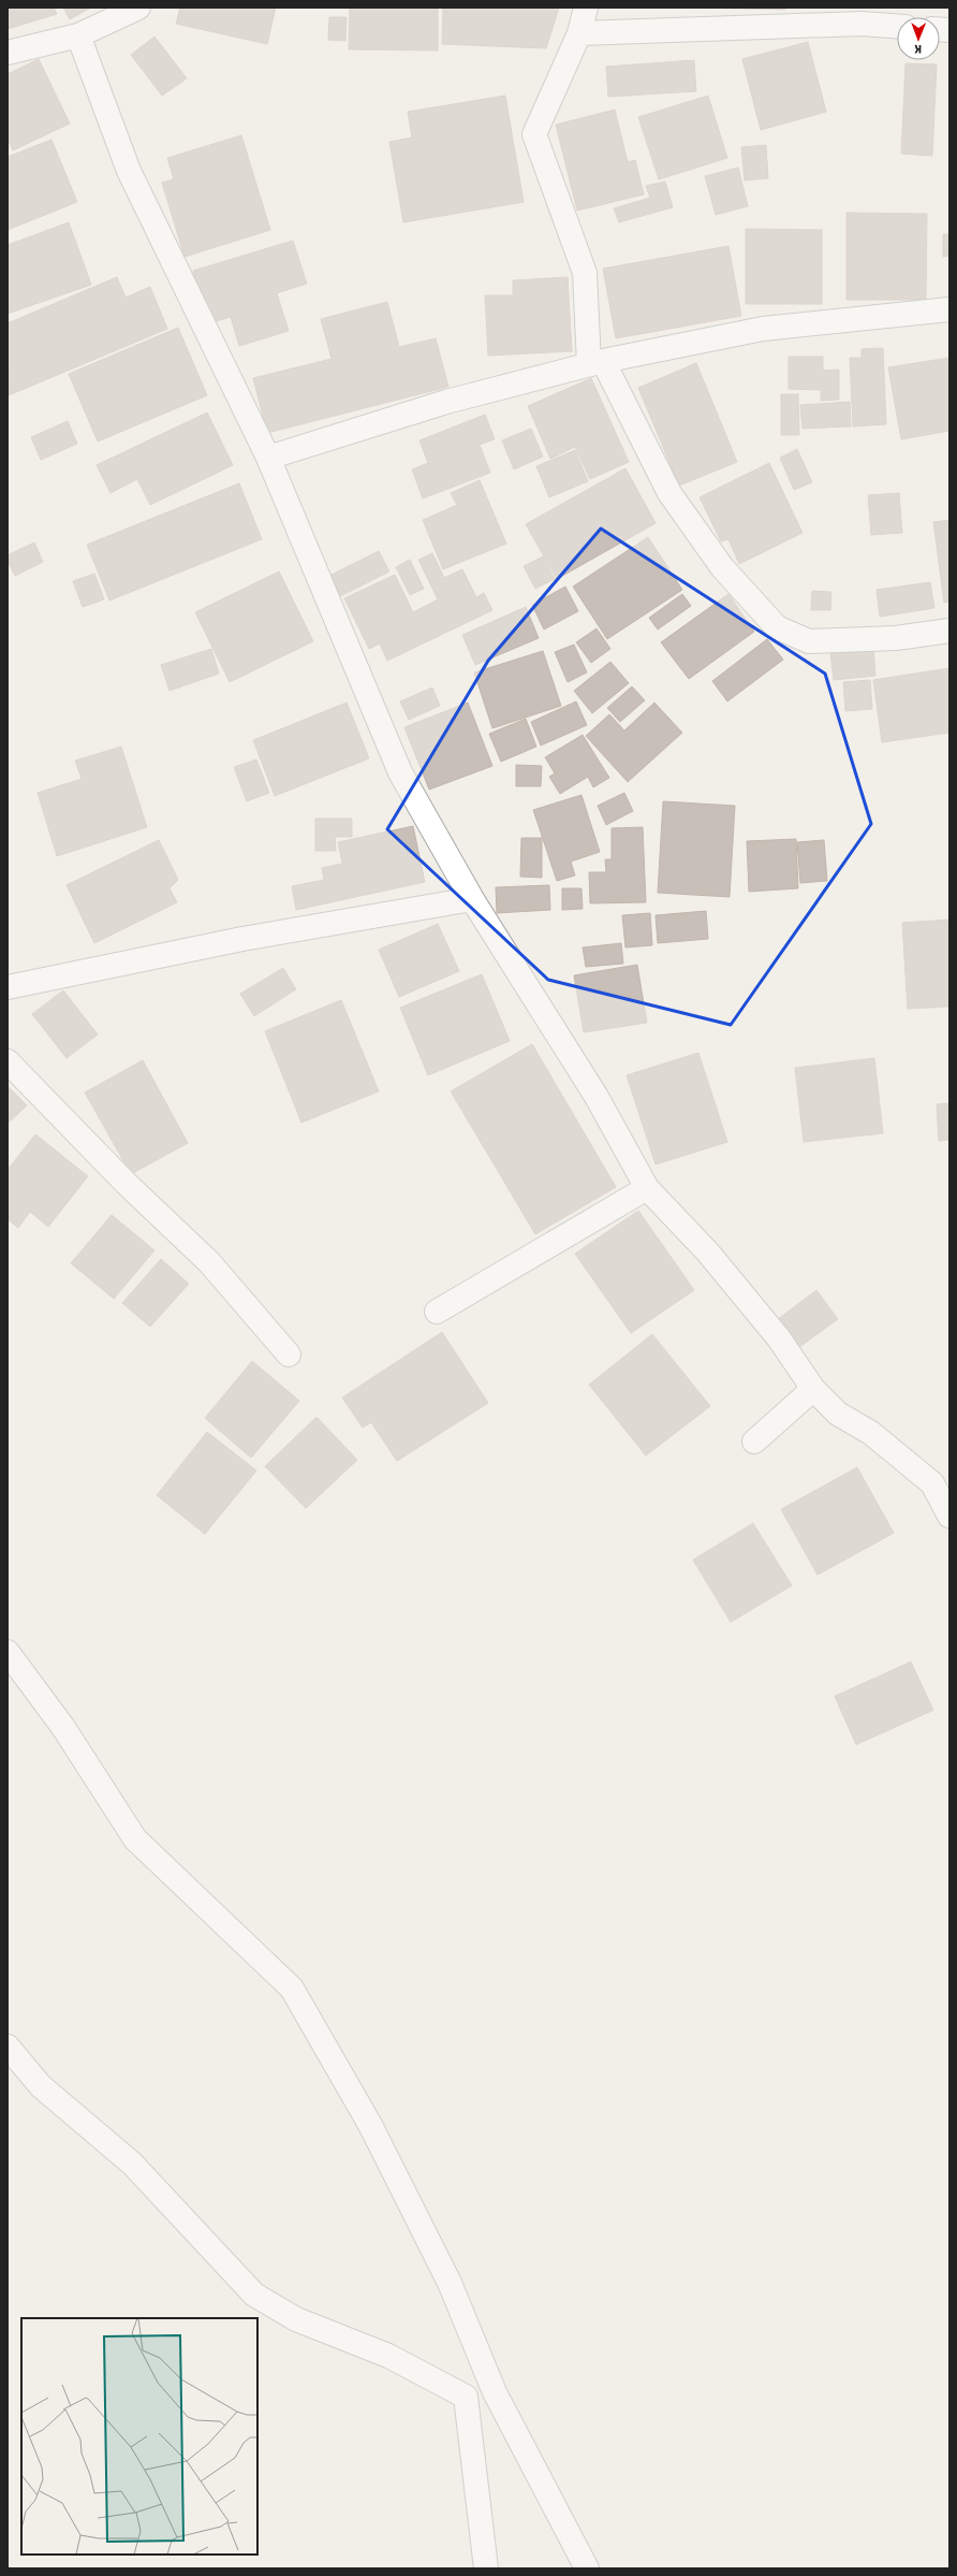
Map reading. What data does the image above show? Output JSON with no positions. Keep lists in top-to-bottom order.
{
  "north": "bottom"
}
